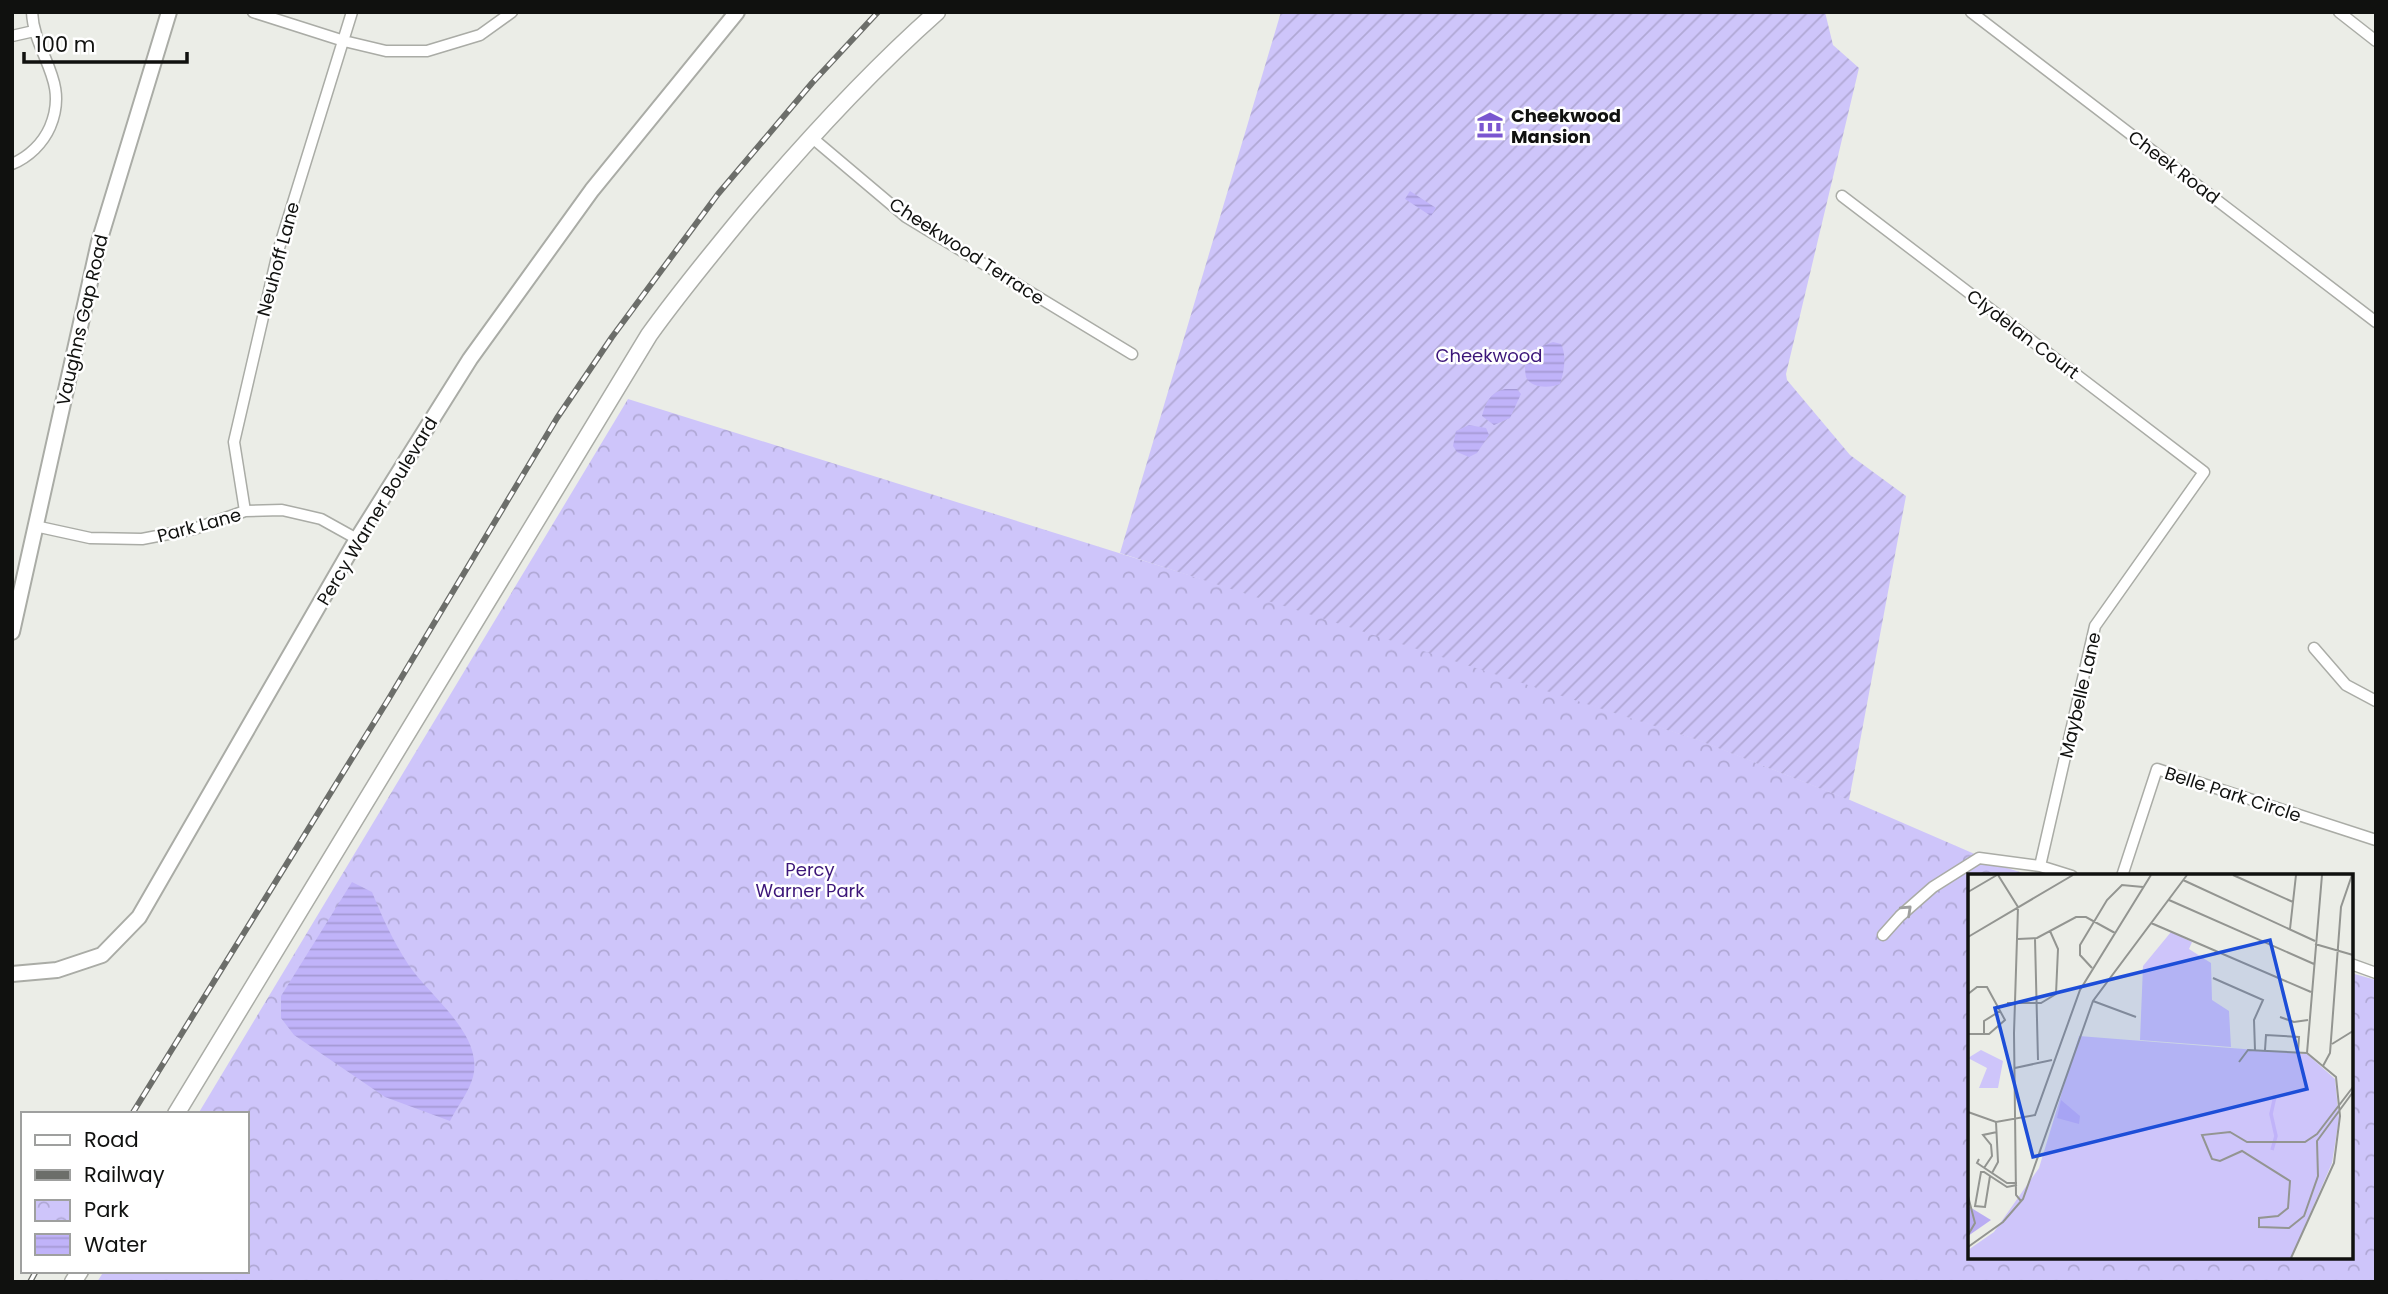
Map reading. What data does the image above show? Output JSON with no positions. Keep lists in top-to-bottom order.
{
  "streets": {
    "street": [
      "Cheek Road",
      "Cheekwood Terrace",
      "Neuhoff Lane",
      "Vaughns Gap Road",
      "Clydelan Court",
      "Percy Warner Boulevard",
      "Park Lane",
      "Maybelle Lane",
      "Belle Park Circle"
    ]
  },
  "crossings": [
    ["Neuhoff Lane", "Park Lane"],
    ["Vaughns Gap Road", "Park Lane"],
    ["Clydelan Court", "Maybelle Lane"],
    ["Percy Warner Boulevard", "Park Lane"]
  ],
  "parks": ["Cheekwood", "Percy Warner Park"],
  "places": {
    "museum": ["Cheekwood Mansion"]
  },
  "legend": [
    "Road",
    "Railway",
    "Park",
    "Water"
  ],
  "scale_bar": "100 m"
}
